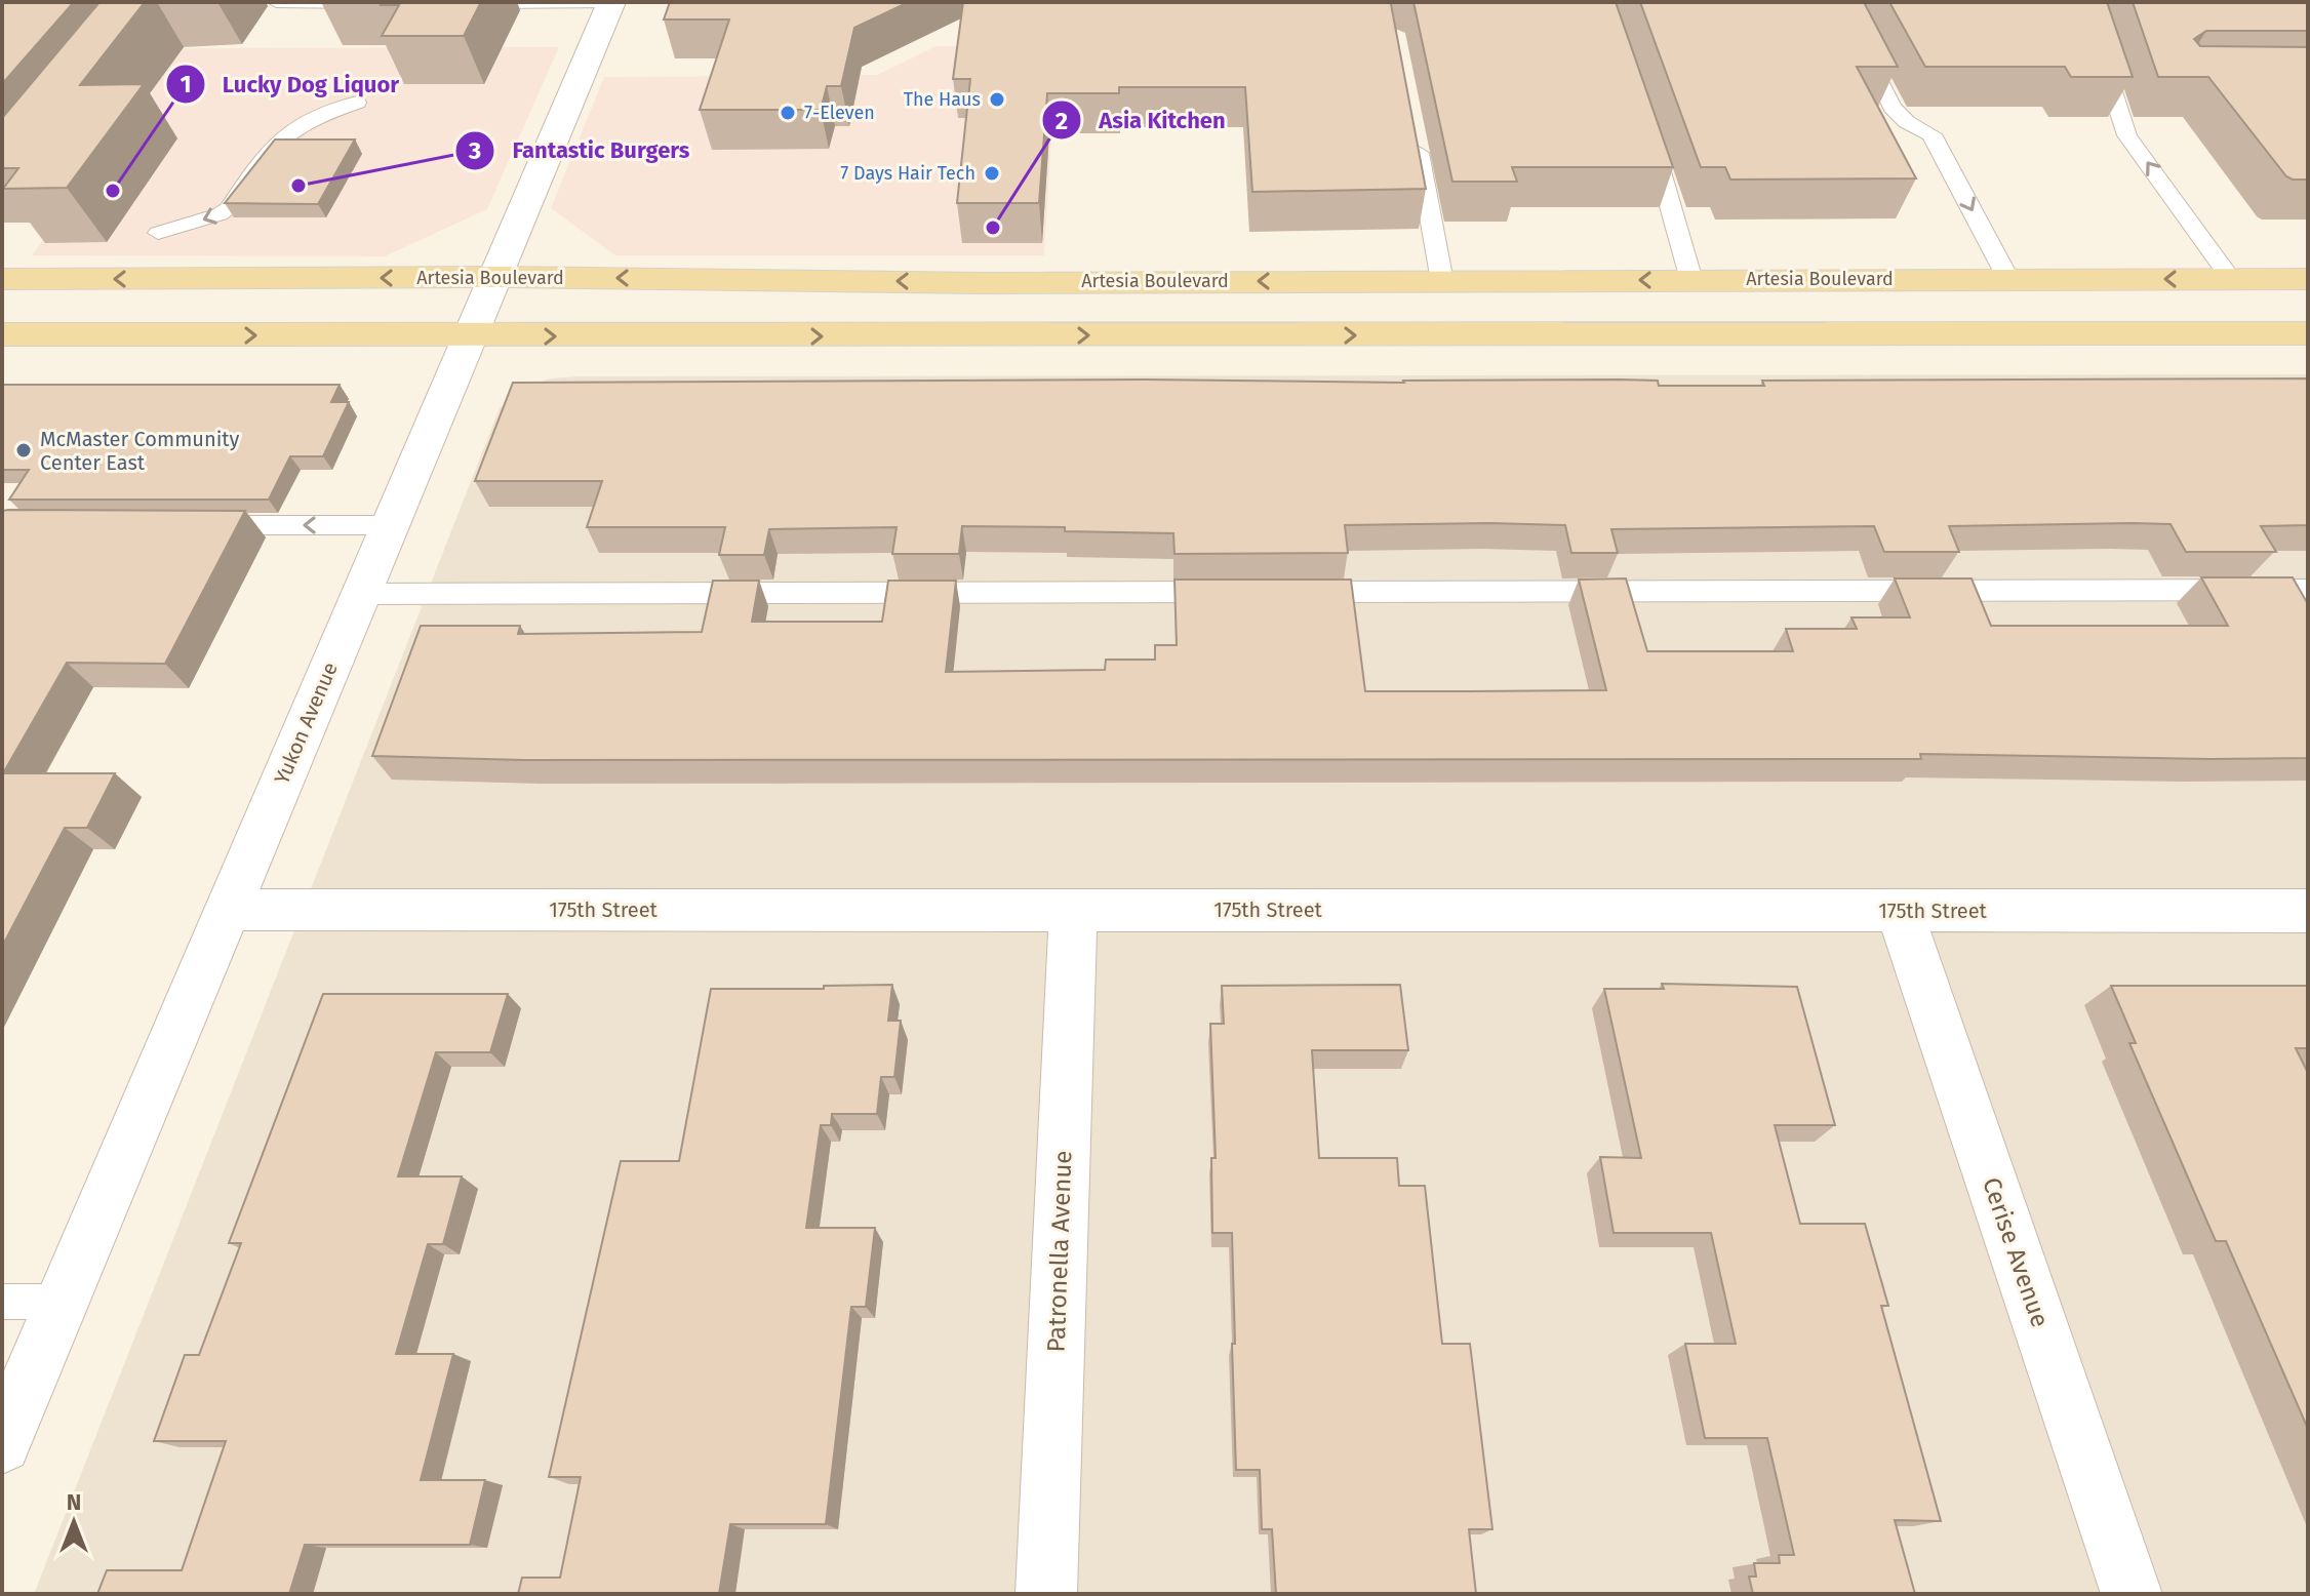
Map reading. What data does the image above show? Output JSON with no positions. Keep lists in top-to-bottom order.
{
  "streets": {
    "main road": ["Artesia Boulevard"],
    "street": [
      "Yukon Avenue",
      "175th Street",
      "Patronella Avenue",
      "Cerise Avenue"
    ]
  },
  "crossings": [
    ["Artesia Boulevard", "Yukon Avenue"],
    ["Yukon Avenue", "175th Street"],
    ["175th Street", "Patronella Avenue"],
    ["175th Street", "Cerise Avenue"]
  ],
  "places": [
    "The Haus",
    "7-Eleven",
    "7 Days Hair Tech",
    "Fantastic Burgers",
    "Lucky Dog Liquor",
    "Asia Kitchen",
    "McMaster Community Center East"
  ],
  "north": "top"
}
